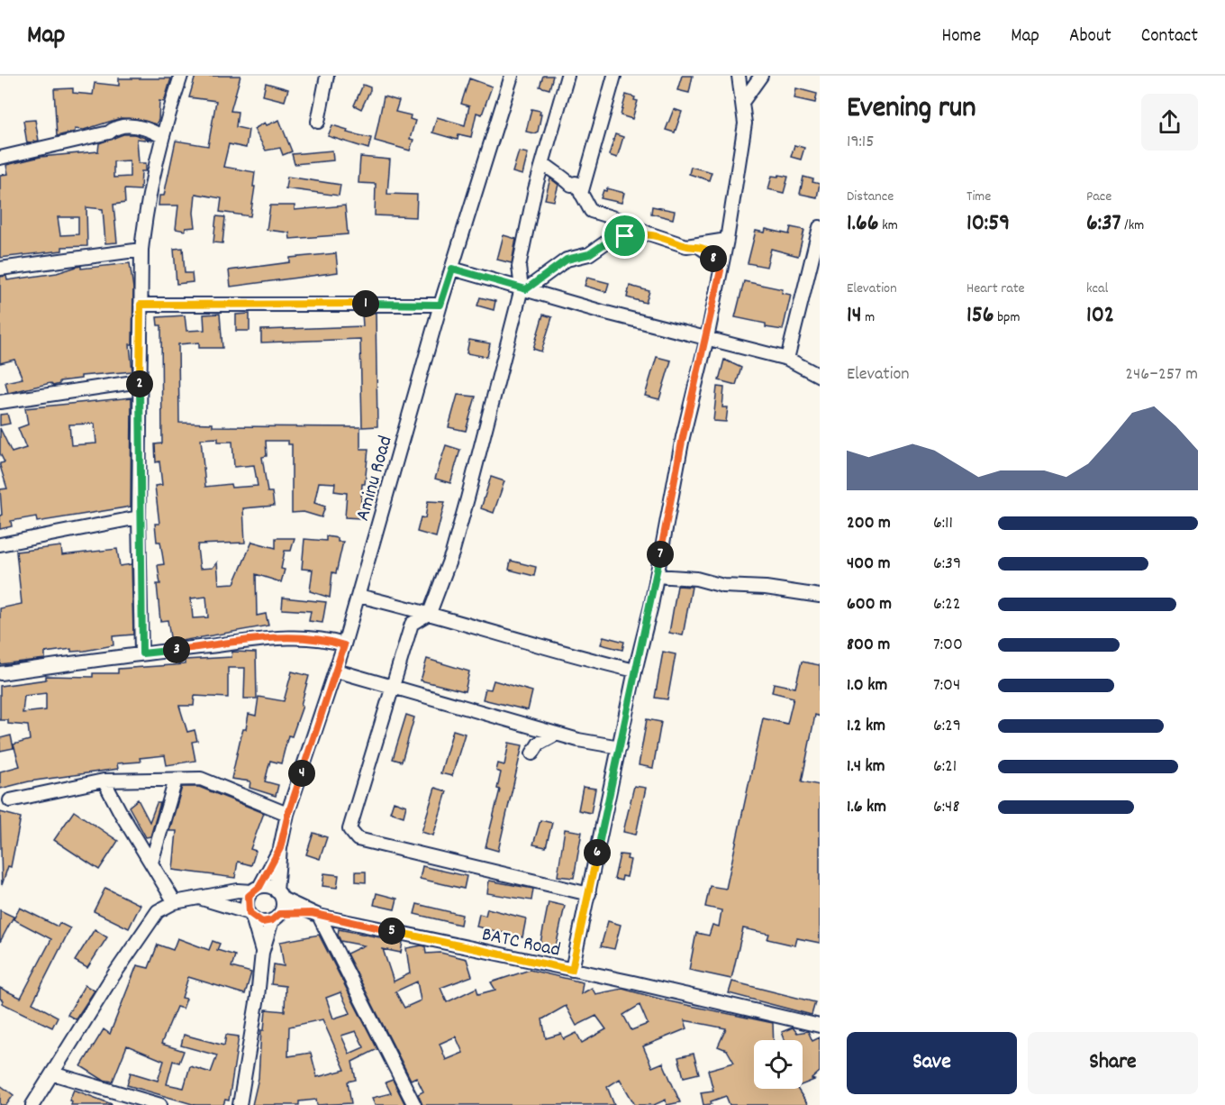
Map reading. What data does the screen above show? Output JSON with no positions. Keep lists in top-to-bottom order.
{
  "streets": {
    "street": ["Aminu Road", "BATC Road"]
  },
  "crossings": [
    ["Aminu Road", "BATC Road"]
  ],
  "page": {
    "header": "Map",
    "nav": [
      "Home",
      "Map",
      "About",
      "Contact"
    ],
    "heading": ["Evening run", "19:15"],
    "stats": [
      ["Distance", "1.66 km"],
      ["Time", "10:59"],
      ["Pace", "6:37 /km"],
      ["Elevation", "14 m"],
      ["Heart rate", "156 bpm"],
      ["kcal", "102"]
    ],
    "pins": [
      "8",
      "1",
      "2",
      "7",
      "3",
      "4",
      "6",
      "5"
    ],
    "chart": ["Elevation", "246–257 m"],
    "list": [
      {
        "name": "200 m",
        "note": "6:11"
      },
      {
        "name": "400 m",
        "note": "6:39"
      },
      {
        "name": "600 m",
        "note": "6:22"
      },
      {
        "name": "800 m",
        "note": "7:00"
      },
      {
        "name": "1.0 km",
        "note": "7:04"
      },
      {
        "name": "1.2 km",
        "note": "6:29"
      },
      {
        "name": "1.4 km",
        "note": "6:21"
      },
      {
        "name": "1.6 km",
        "note": "6:48"
      }
    ],
    "buttons": ["Save", "Share"]
  }
}
